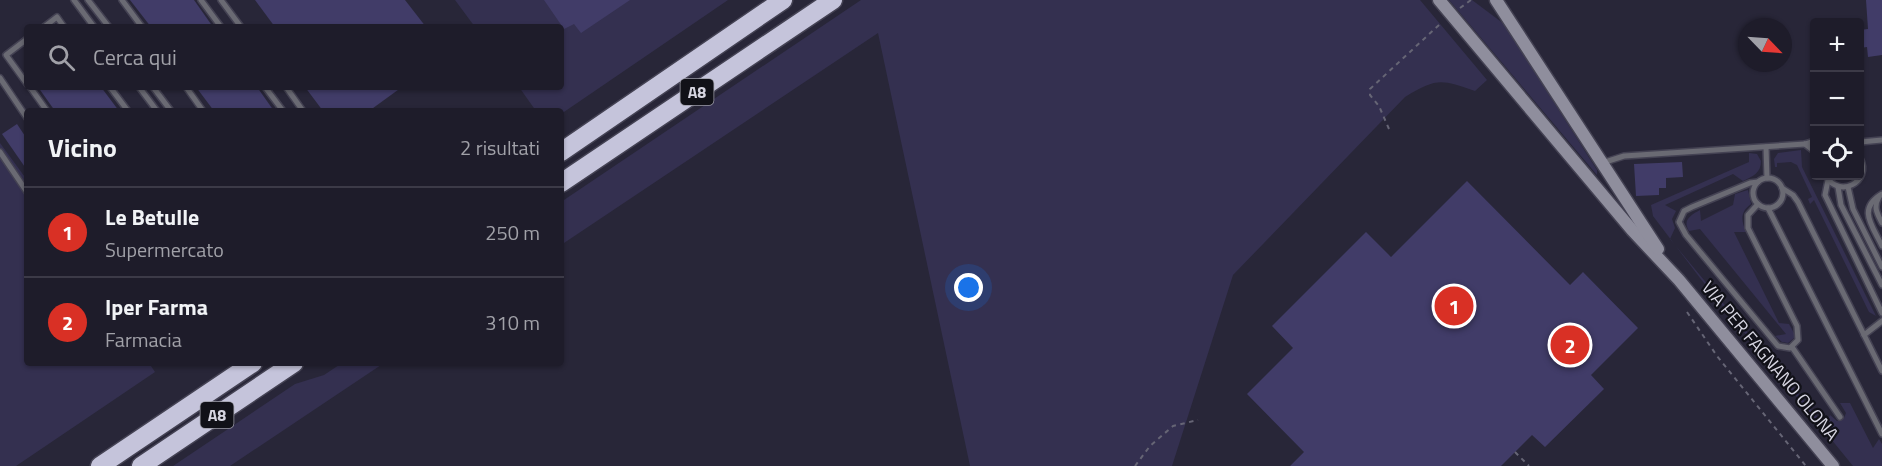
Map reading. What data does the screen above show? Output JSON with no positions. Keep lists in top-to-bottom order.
{
  "streets": {
    "highway": ["A8"],
    "main road": ["VIA PER FAGNANO OLONA"]
  },
  "north": "bottom right",
  "page": {
    "map_buttons": ["+", "−"],
    "search": "Cerca qui",
    "heading": ["Vicino", "2 risultati"],
    "list": [
      {
        "mark": "1",
        "name": "Le Betulle",
        "note": "Supermercato",
        "value": "250 m"
      },
      {
        "mark": "2",
        "name": "Iper Farma",
        "note": "Farmacia",
        "value": "310 m"
      }
    ],
    "pins": ["1", "2"]
  }
}
